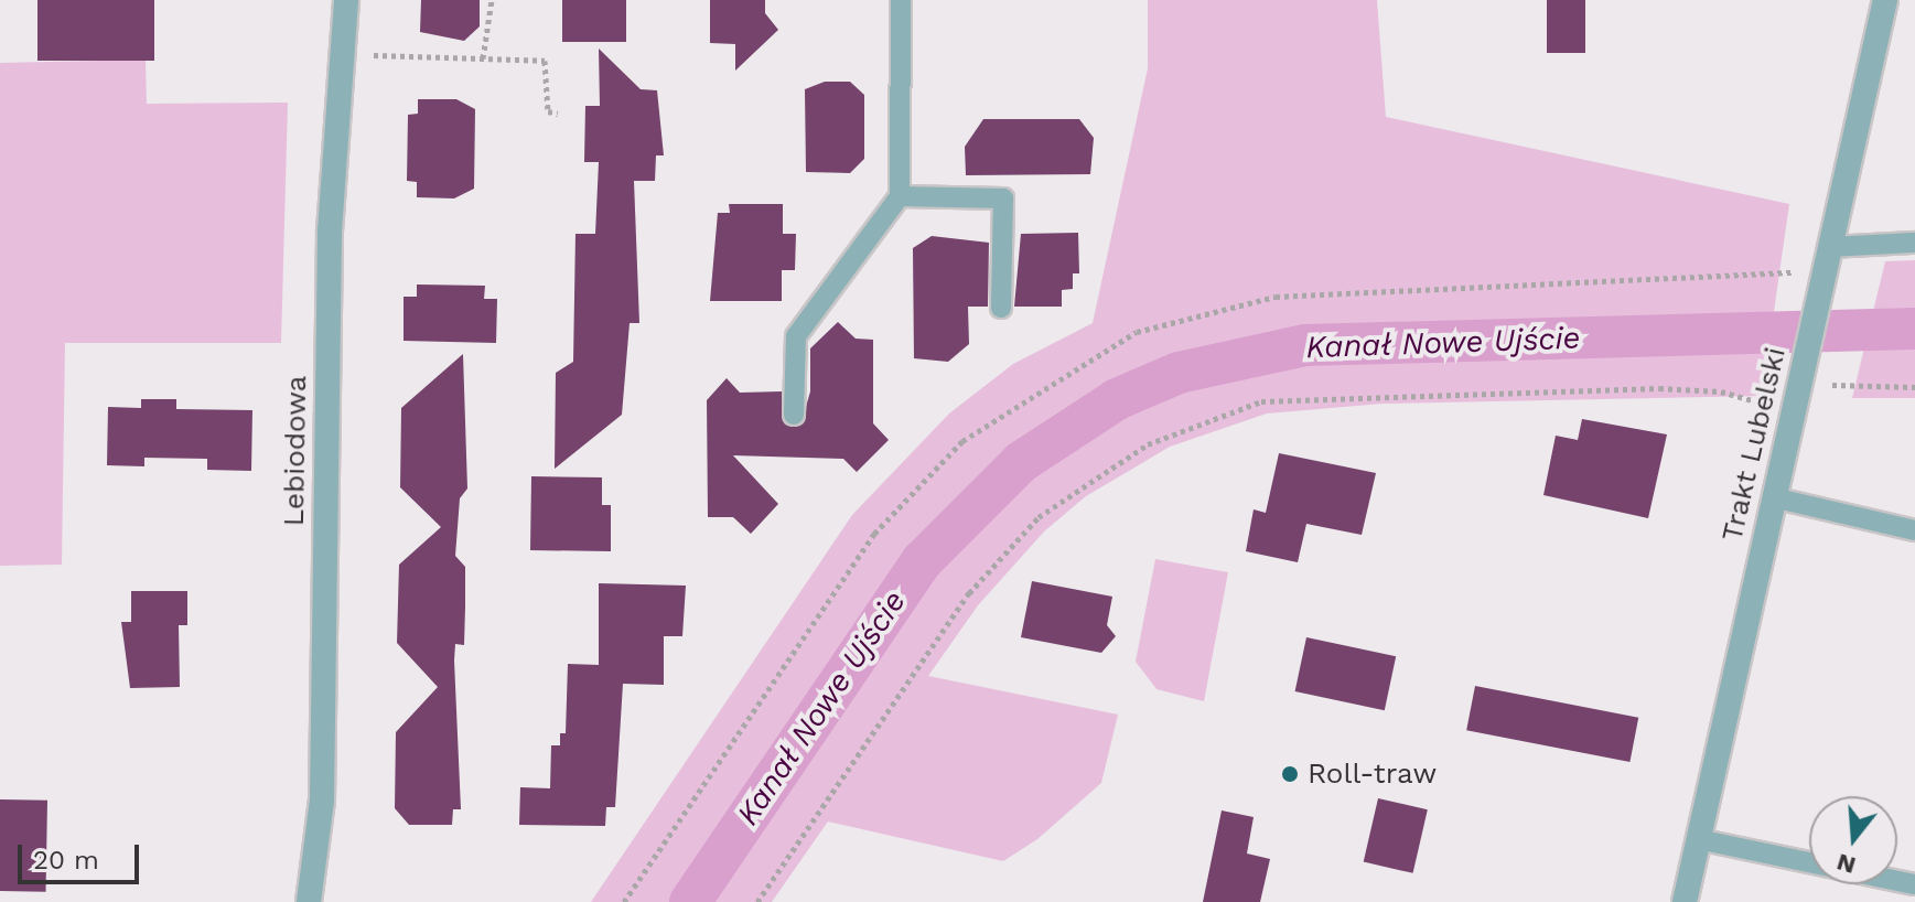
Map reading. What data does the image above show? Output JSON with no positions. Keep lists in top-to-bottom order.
{
  "streets": {
    "street": ["Trakt Lubelski", "Lebiodowa"]
  },
  "water": ["Kanał Nowe Ujście"],
  "places": ["Roll-traw"],
  "scale_bar": "20 m",
  "north": "bottom"
}
